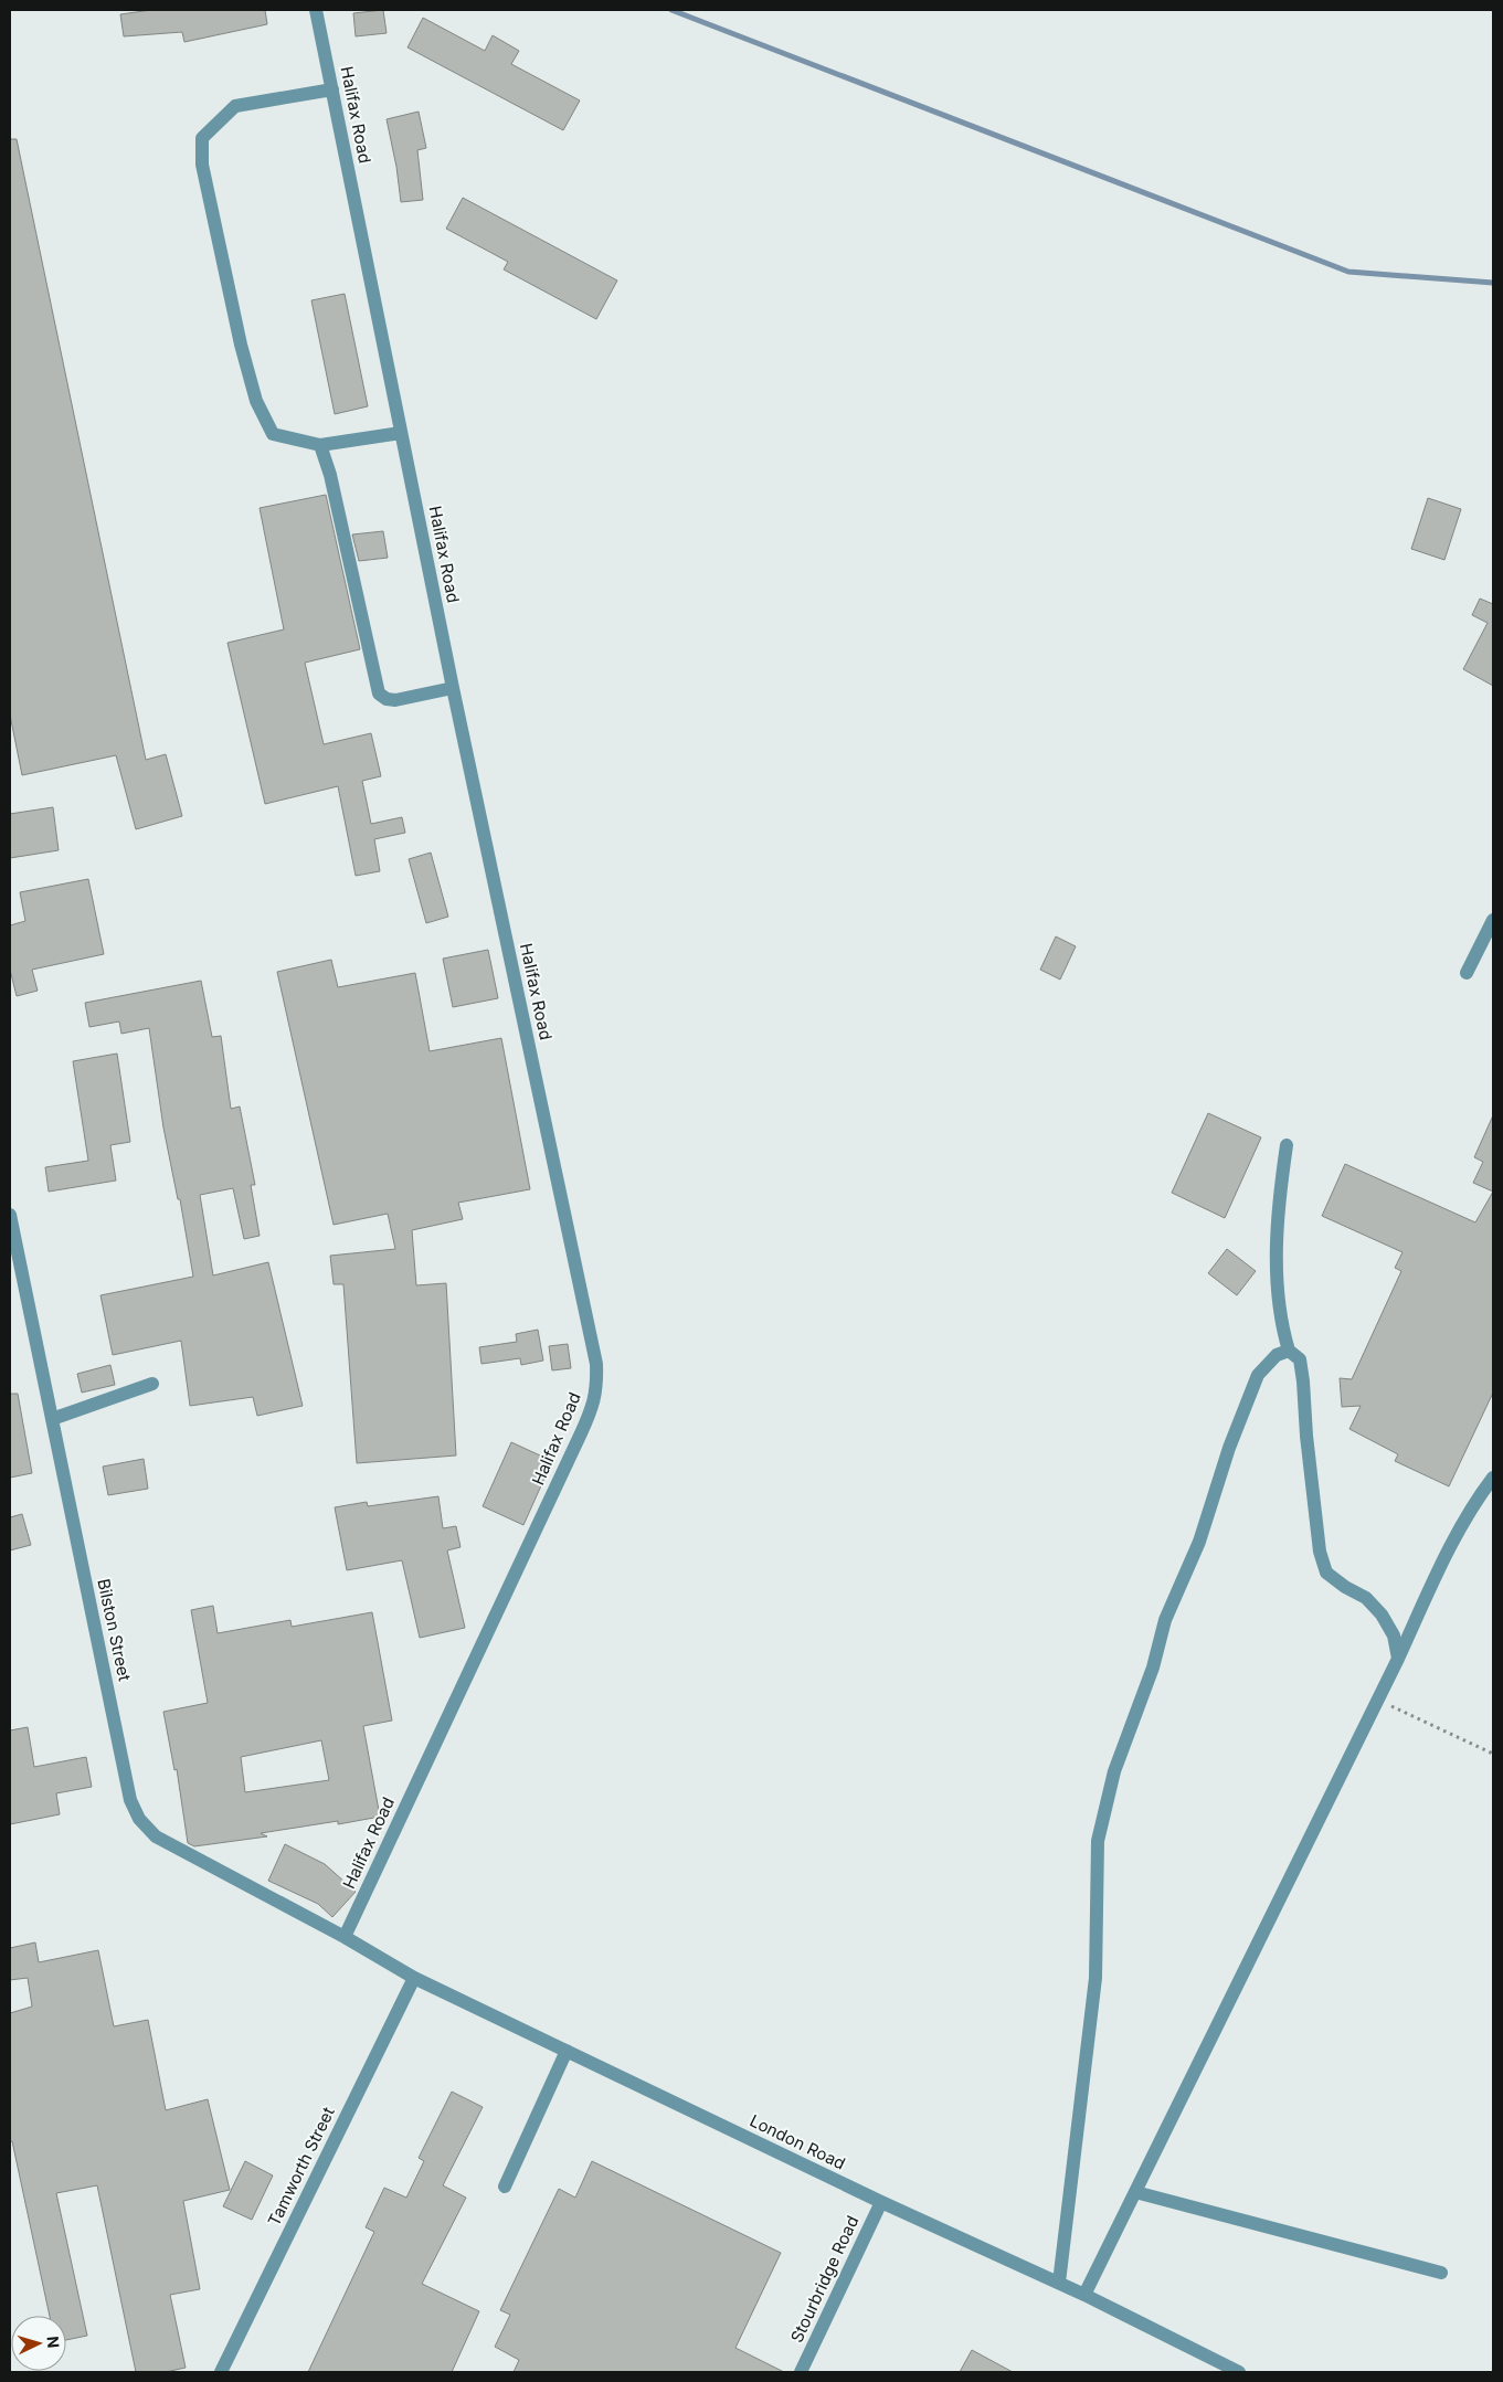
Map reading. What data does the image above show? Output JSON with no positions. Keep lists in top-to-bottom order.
{
  "streets": {
    "street": [
      "Halifax Road",
      "Bilston Street",
      "London Road",
      "Tamworth Street",
      "Stourbridge Road"
    ]
  },
  "crossings": [
    ["Halifax Road", "Bilston Street"],
    ["Halifax Road", "London Road"],
    ["Bilston Street", "London Road"],
    ["London Road", "Tamworth Street"],
    ["London Road", "Stourbridge Road"]
  ],
  "north": "right"
}
